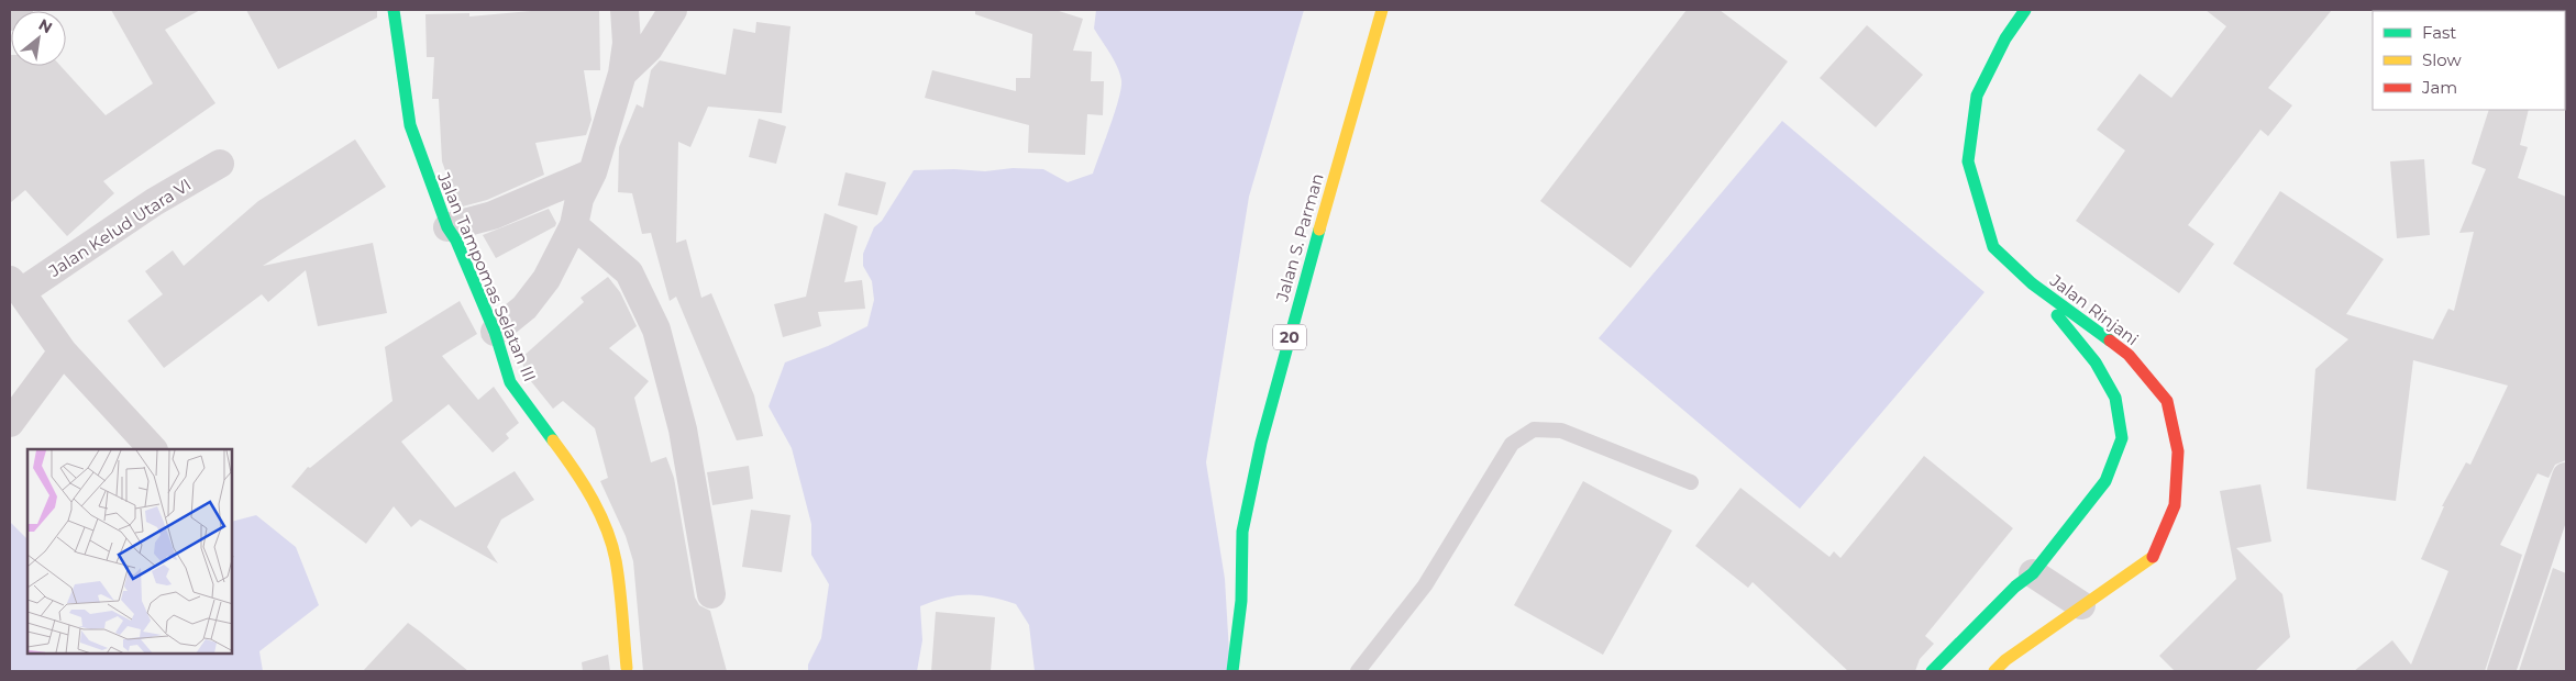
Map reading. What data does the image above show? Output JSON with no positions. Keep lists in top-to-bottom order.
{
  "streets": {
    "main road": [
      "Jalan S. Parman",
      "Jalan Tampomas Selatan III",
      "Jalan Rinjani",
      "20"
    ],
    "street": ["Jalan Kelud Utara VI"]
  },
  "legend": ["Fast", "Slow", "Jam"],
  "north": "top right"
}
